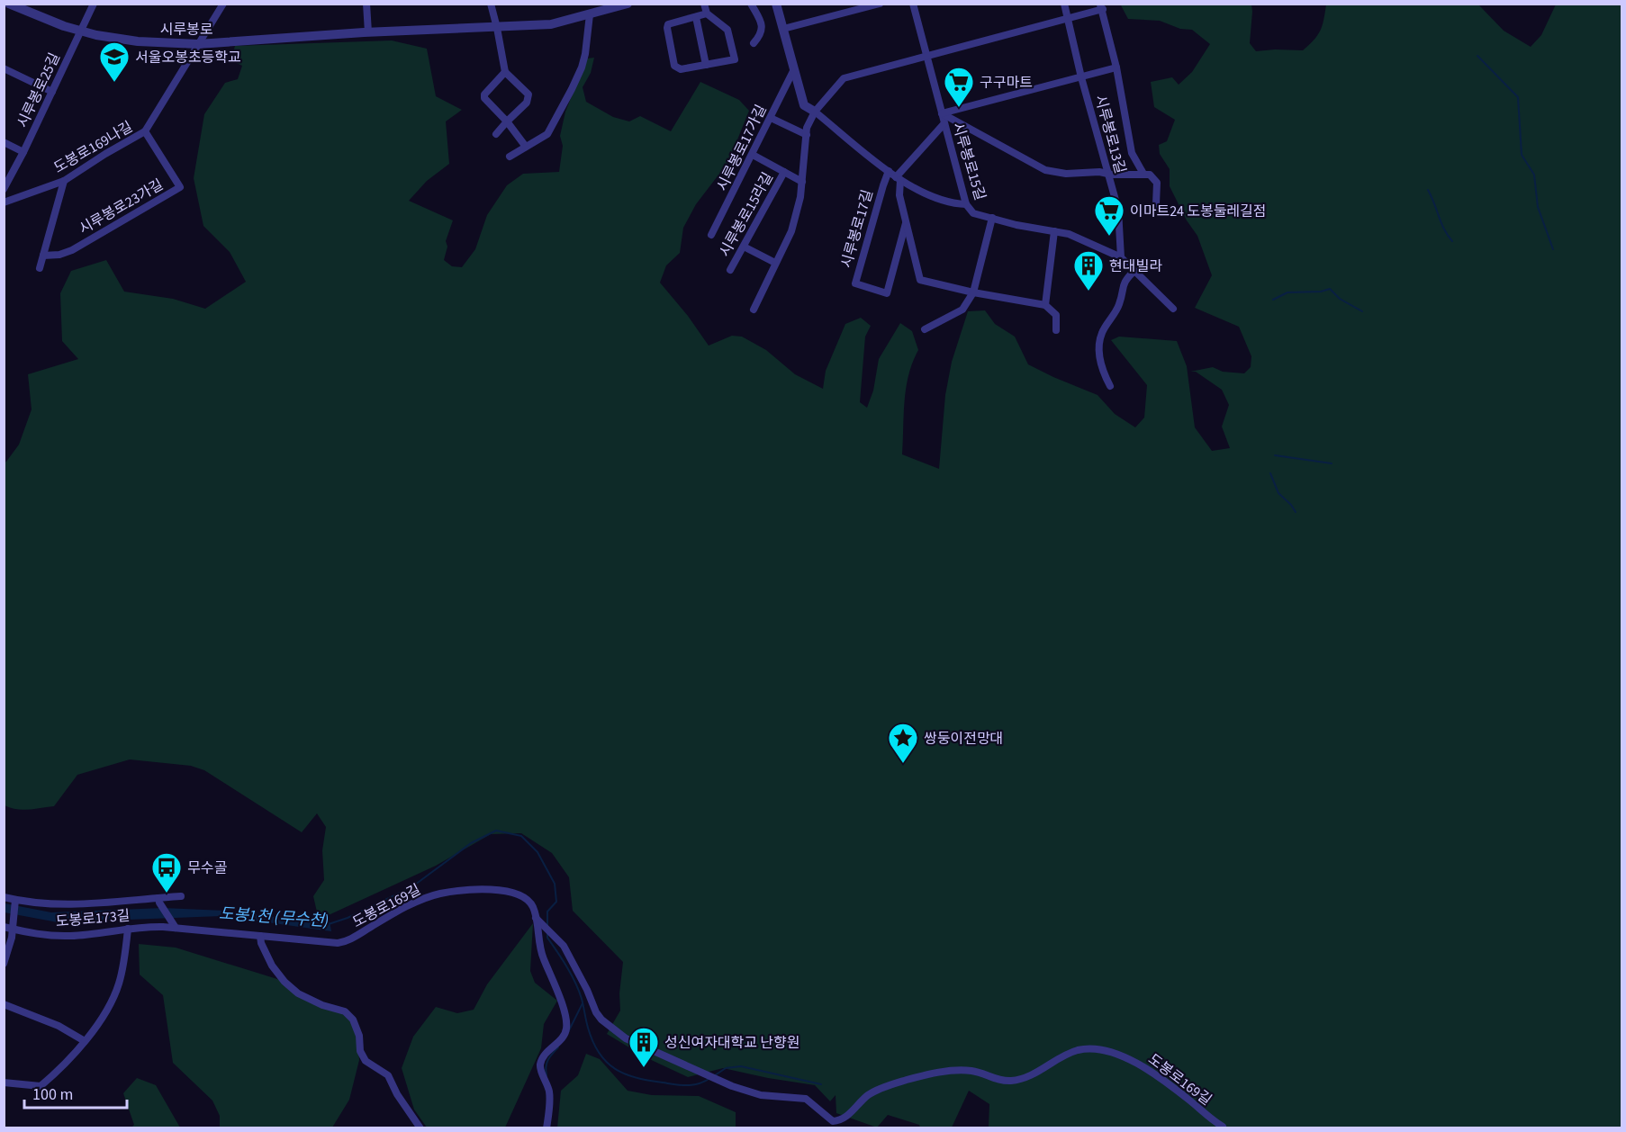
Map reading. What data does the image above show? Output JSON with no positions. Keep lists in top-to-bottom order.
{
  "streets": {
    "street": [
      "시루봉로",
      "시루봉로25길",
      "시루봉로13길",
      "도봉로169나길",
      "시루봉로17가길",
      "시루봉로15길",
      "시루봉로23가길",
      "시루봉로15라길",
      "시루봉로17길",
      "도봉로169길",
      "도봉로173길"
    ]
  },
  "crossings": [
    ["시루봉로", "시루봉로25길"],
    ["시루봉로", "도봉로169나길"],
    ["시루봉로13길", "시루봉로15길"],
    ["도봉로169나길", "시루봉로23가길"],
    ["시루봉로17가길", "시루봉로15라길"],
    ["도봉로169길", "도봉로173길"]
  ],
  "water": ["도봉1천 (무수천)"],
  "places": {
    "school or university": ["서울오봉초등학교"],
    "supermarket": ["구구마트", "이마트24 도봉둘레길점"],
    "building": ["현대빌라", "성신여자대학교 난향원"],
    "place": ["쌍둥이전망대"],
    "bus stop": ["무수골"]
  },
  "scale_bar": "100 m"
}
